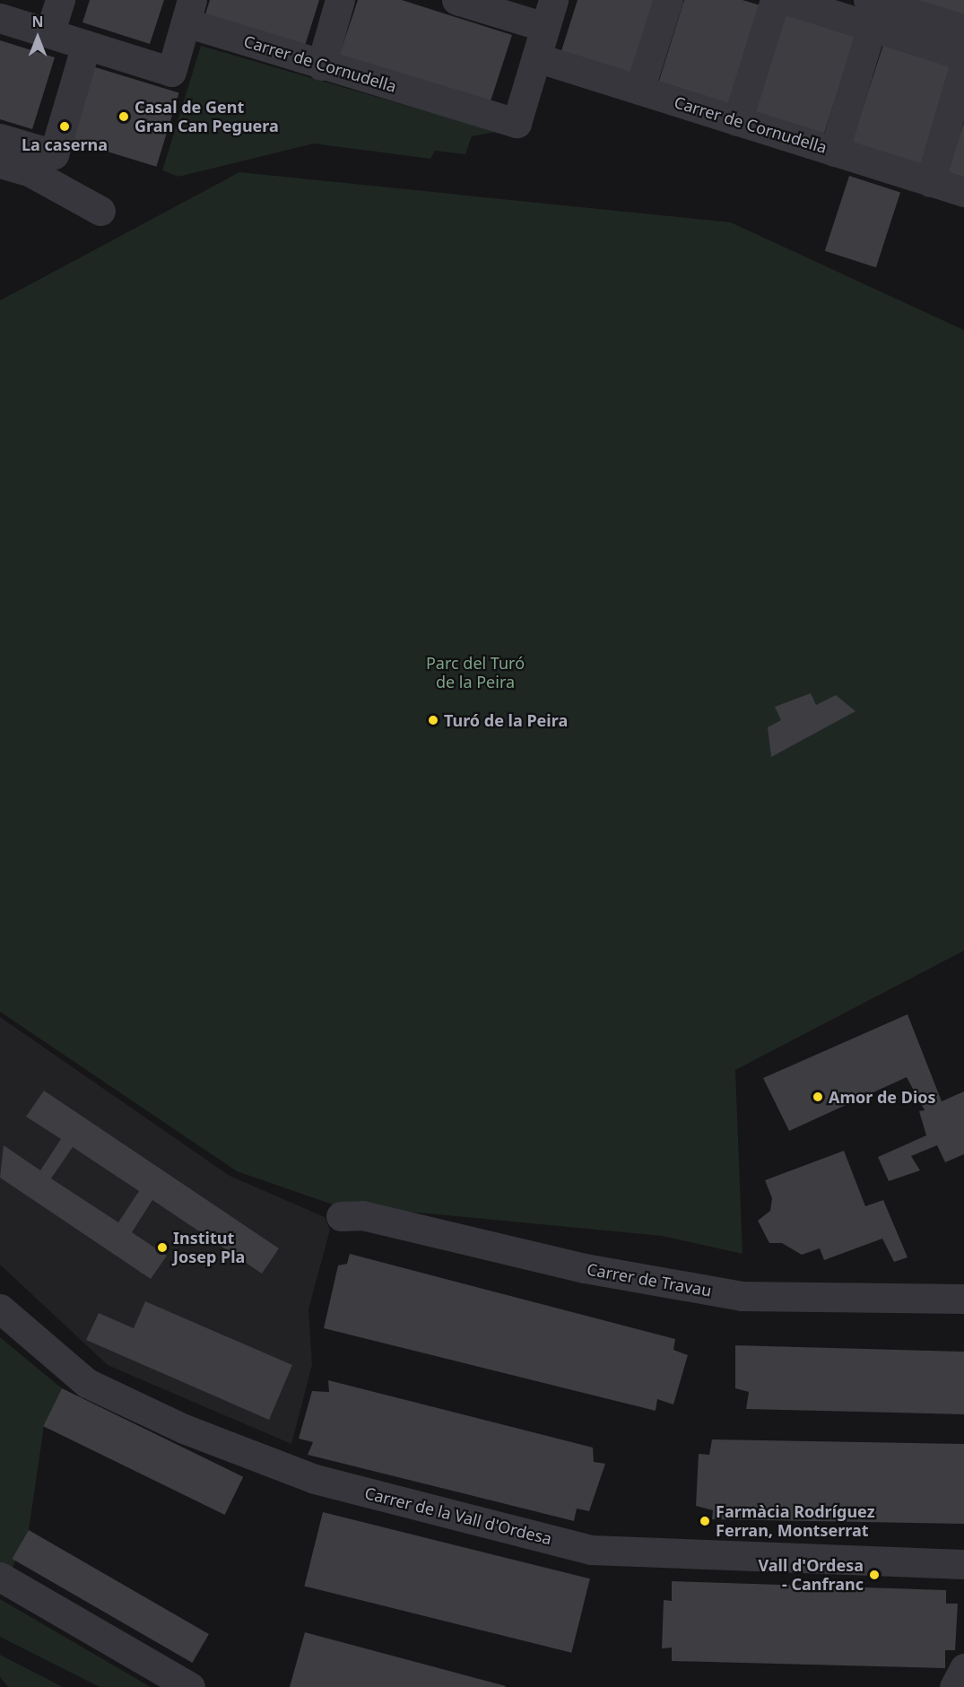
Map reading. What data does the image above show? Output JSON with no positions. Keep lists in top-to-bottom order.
{
  "streets": {
    "street": ["Carrer de Cornudella", "Carrer de Travau", "Carrer de la Vall d'Ordesa"]
  },
  "parks": ["Parc del Turó de la Peira"],
  "places": [
    "Casal de Gent Gran Can Peguera",
    "La caserna",
    "Turó de la Peira",
    "Amor de Dios",
    "Institut Josep Pla",
    "Farmàcia Rodríguez Ferran, Montserrat",
    "Vall d'Ordesa - Canfranc"
  ],
  "north": "top"
}
